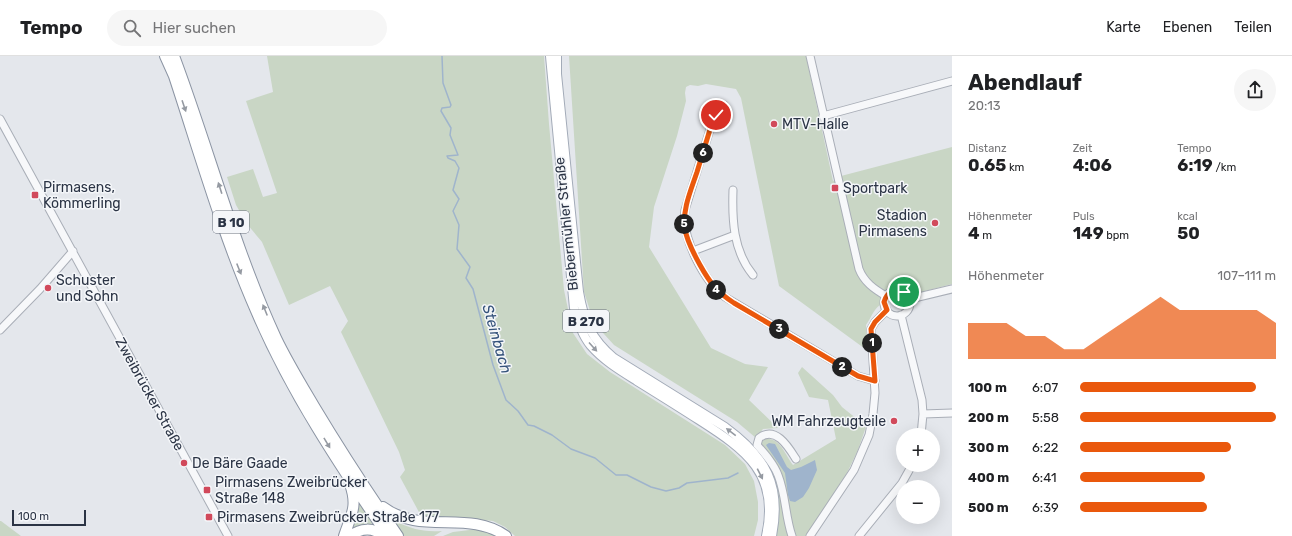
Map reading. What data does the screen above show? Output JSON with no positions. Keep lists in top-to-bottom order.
{
  "streets": {
    "highway": ["B 10"],
    "main road": ["Biebermühler Straße", "B 270"],
    "street": ["Zweibrücker Straße"]
  },
  "water": ["Steinbach"],
  "places": {
    "other": [
      "MTV-Halle",
      "Stadion Pirmasens",
      "Schuster und Sohn",
      "WM Fahrzeugteile",
      "De Bäre Gaade"
    ],
    "transit": [
      "Sportpark",
      "Pirmasens, Kömmerling",
      "Pirmasens Zweibrücker Straße 148",
      "Pirmasens Zweibrücker Straße 177"
    ]
  },
  "scale_bar": "100 m",
  "page": {
    "header": "Tempo",
    "search": "Hier suchen",
    "nav": ["Karte", "Ebenen", "Teilen"],
    "heading": ["Abendlauf", "20:13"],
    "stats": [
      ["Distanz", "0.65 km"],
      ["Zeit", "4:06"],
      ["Tempo", "6:19 /km"],
      ["Höhenmeter", "4 m"],
      ["Puls", "149 bpm"],
      ["kcal", "50"]
    ],
    "pins": [
      "6",
      "5",
      "4",
      "3",
      "1",
      "2"
    ],
    "chart": ["Höhenmeter", "107–111 m"],
    "list": [
      {
        "name": "100 m",
        "note": "6:07"
      },
      {
        "name": "200 m",
        "note": "5:58"
      },
      {
        "name": "300 m",
        "note": "6:22"
      },
      {
        "name": "400 m",
        "note": "6:41"
      },
      {
        "name": "500 m",
        "note": "6:39"
      }
    ],
    "map_buttons": ["+", "−"],
    "scale": "100 m"
  }
}
